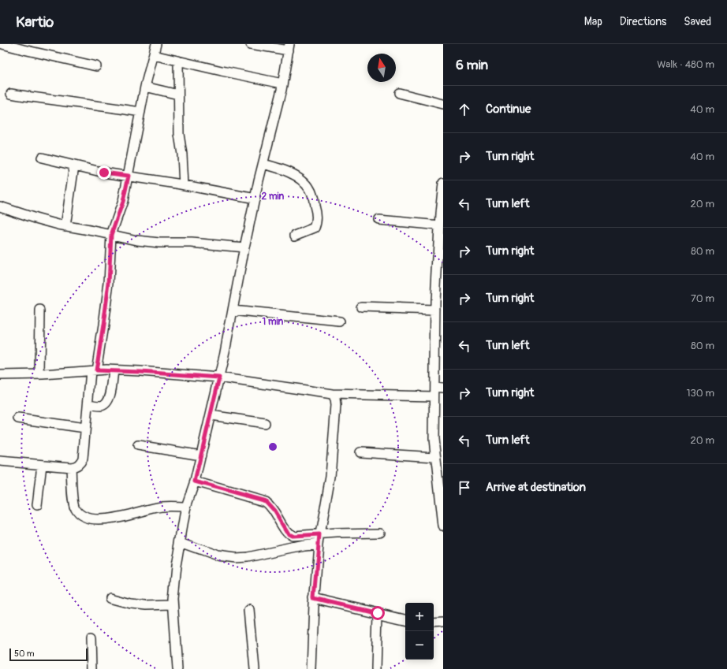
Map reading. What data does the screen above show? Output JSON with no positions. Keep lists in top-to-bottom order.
{
  "scale_bar": "50 m",
  "north": "top",
  "page": {
    "header": "Kartio",
    "nav": ["Map", "Directions", "Saved"],
    "heading": ["6 min", "Walk · 480 m"],
    "list": [
      ["Continue", "40 m"],
      ["Turn right", "40 m"],
      ["Turn left", "20 m"],
      ["Turn right", "80 m"],
      ["Turn right", "70 m"],
      ["Turn left", "80 m"],
      ["Turn right", "130 m"],
      ["Turn left", "20 m"],
      "Arrive at destination"
    ],
    "map_buttons": ["+", "−"],
    "scale": "50 m"
  },
  "rings": ["2 min", "1 min"]
}
